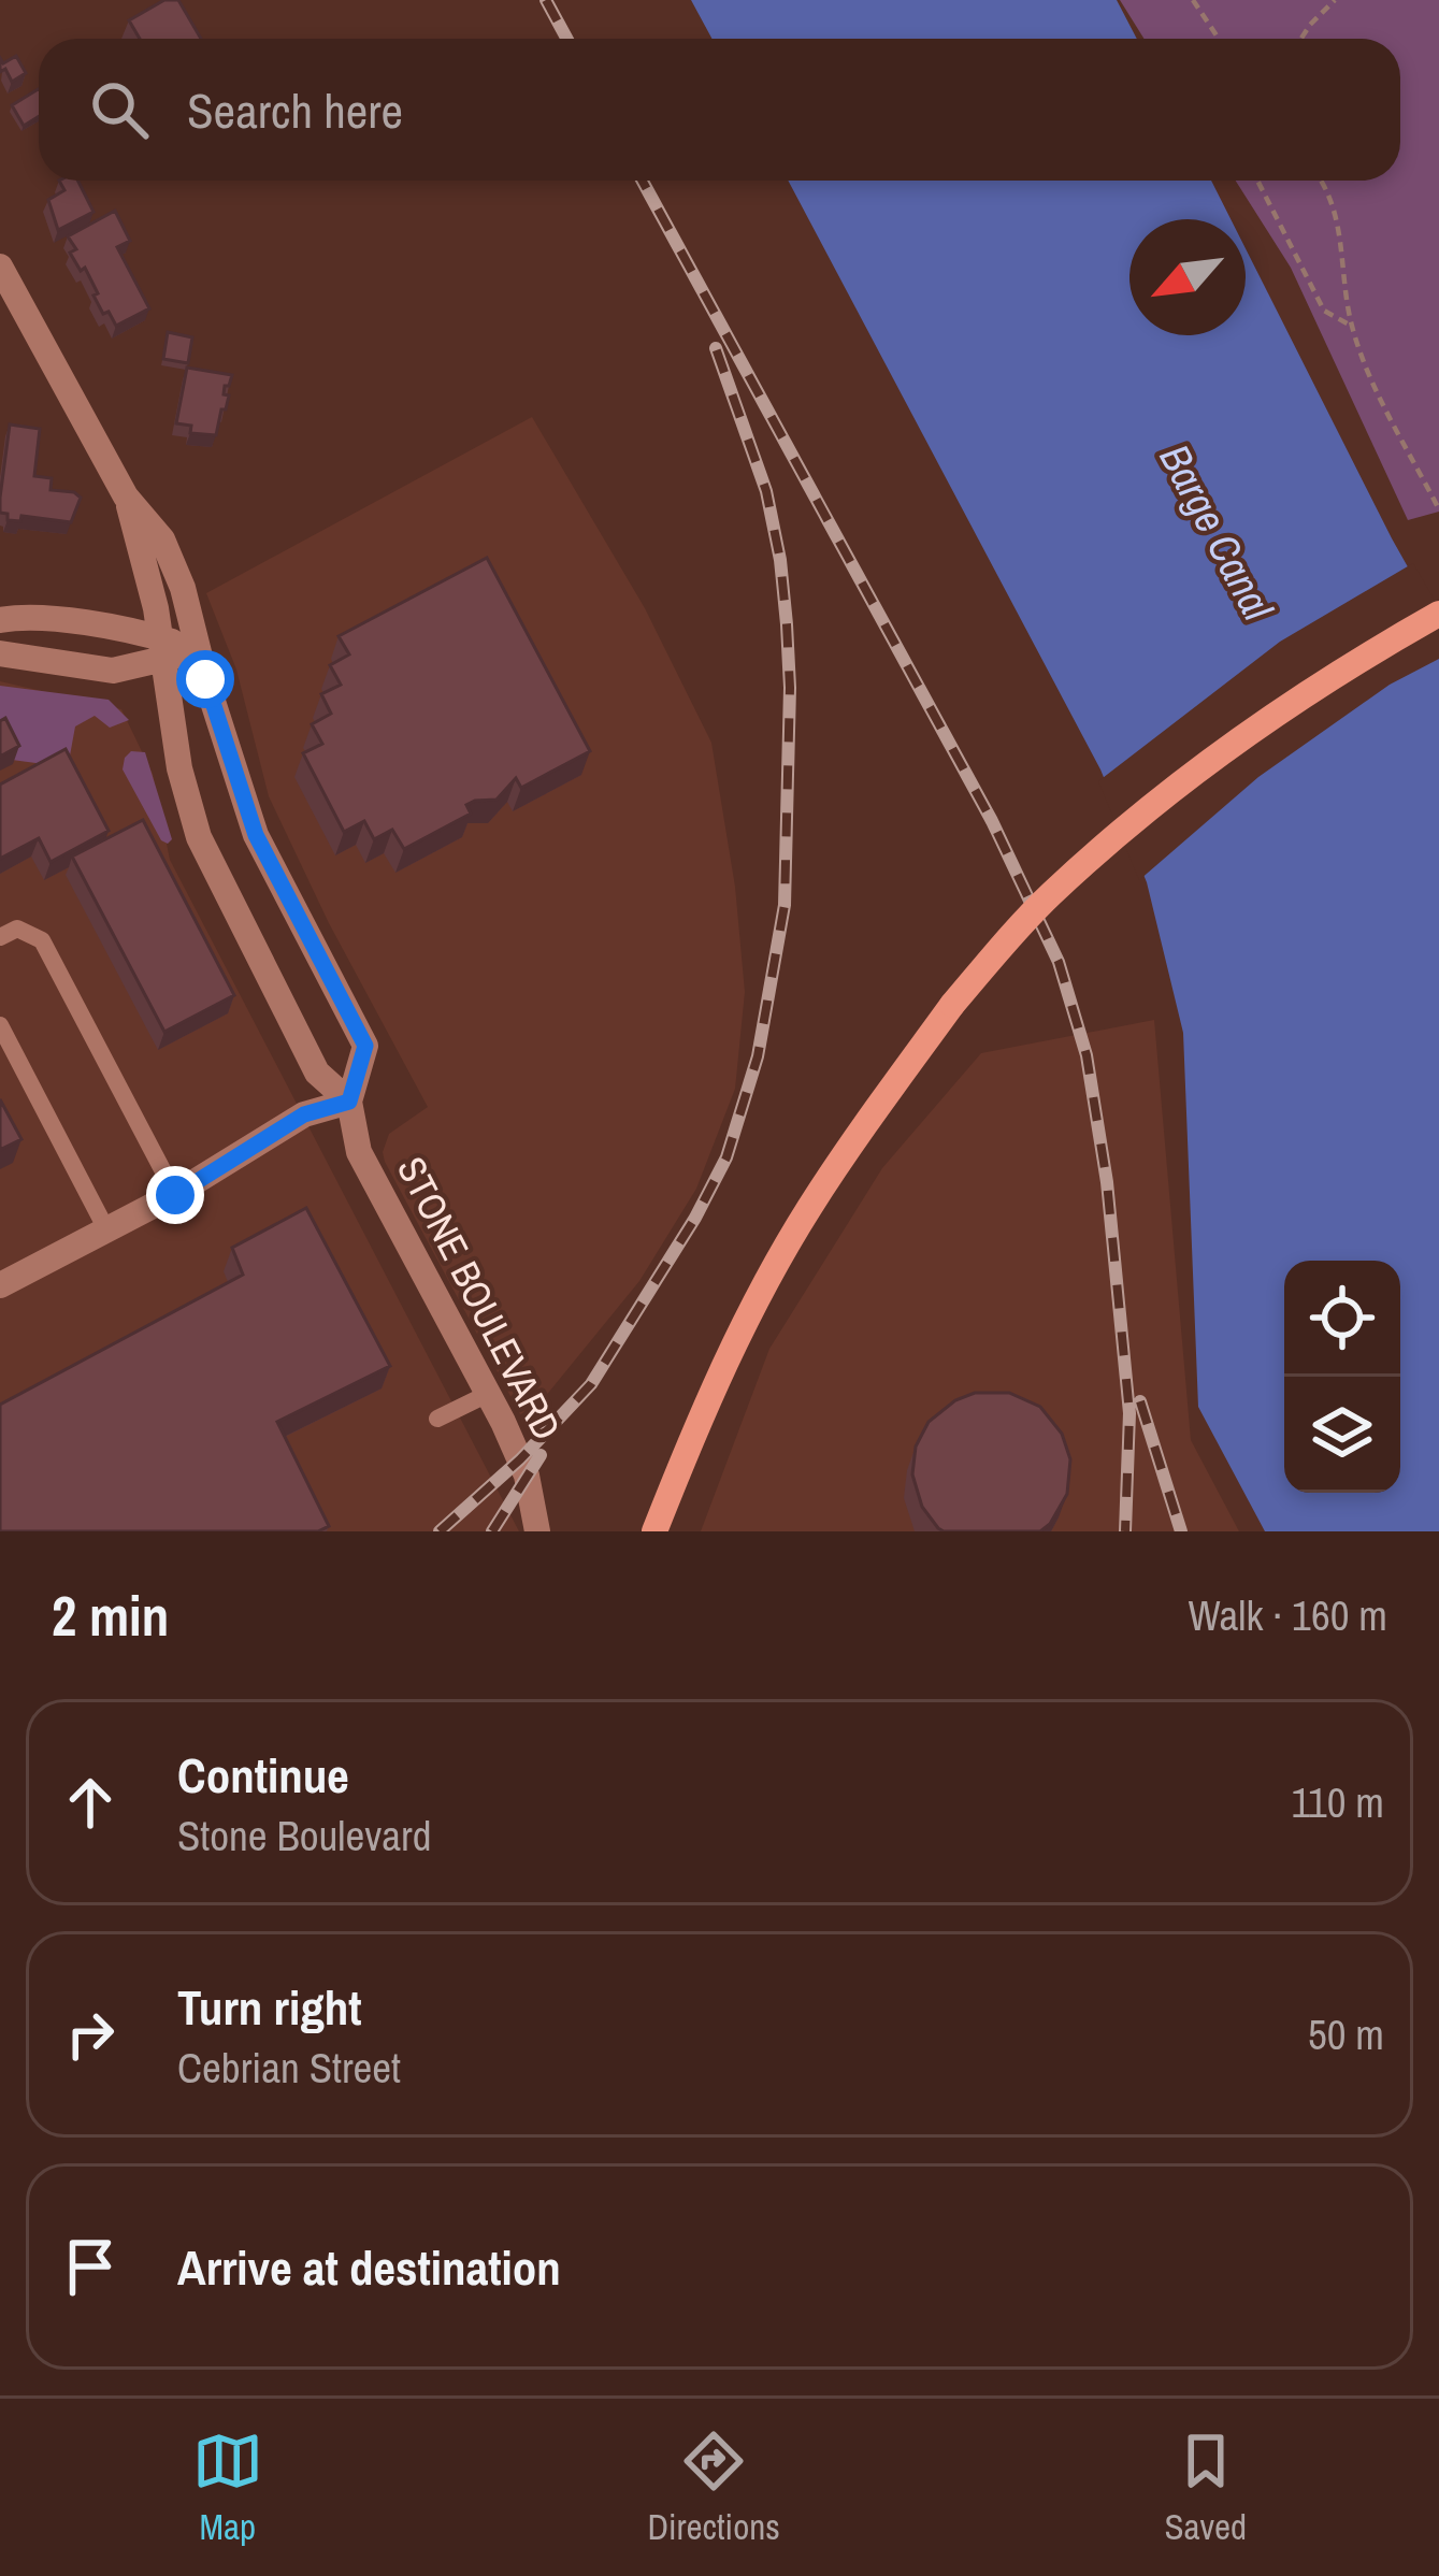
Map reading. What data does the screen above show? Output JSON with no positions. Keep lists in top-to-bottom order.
{
  "streets": {
    "street": ["STONE BOULEVARD"]
  },
  "water": ["Barge Canal"],
  "north": "bottom left",
  "page": {
    "search": "Search here",
    "heading": ["2 min", "Walk · 160 m"],
    "list": [
      ["Continue", "Stone Boulevard", "110 m"],
      ["Turn right", "Cebrian Street", "50 m"],
      "Arrive at destination"
    ],
    "nav": ["Map", "Directions", "Saved"]
  }
}
